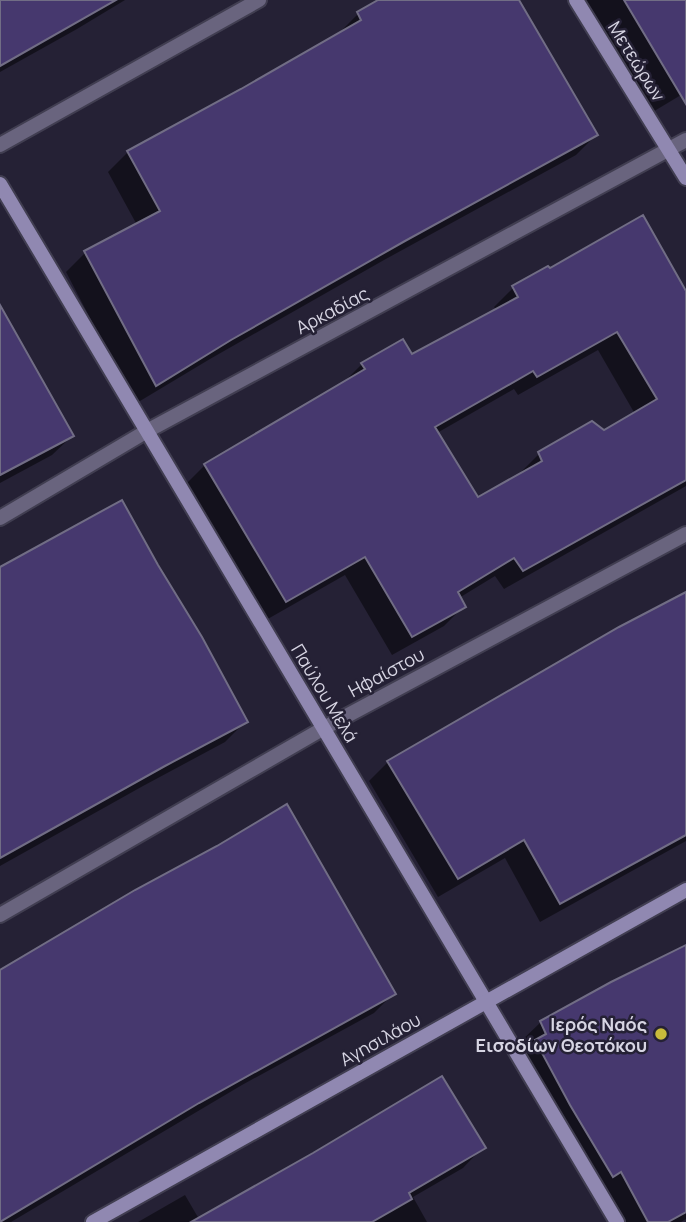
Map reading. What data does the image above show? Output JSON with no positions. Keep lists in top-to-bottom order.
{
  "streets": {
    "street": [
      "Μετεώρων",
      "Αρκαδίας",
      "Ηφαίστου",
      "Παύλου Μελά",
      "Αγησιλάου"
    ]
  },
  "crossings": [
    ["Μετεώρων", "Αρκαδίας"],
    ["Αρκαδίας", "Παύλου Μελά"],
    ["Ηφαίστου", "Παύλου Μελά"],
    ["Παύλου Μελά", "Αγησιλάου"]
  ],
  "places": ["Ιερός Ναός Εισοδίων Θεοτόκου"]
}
